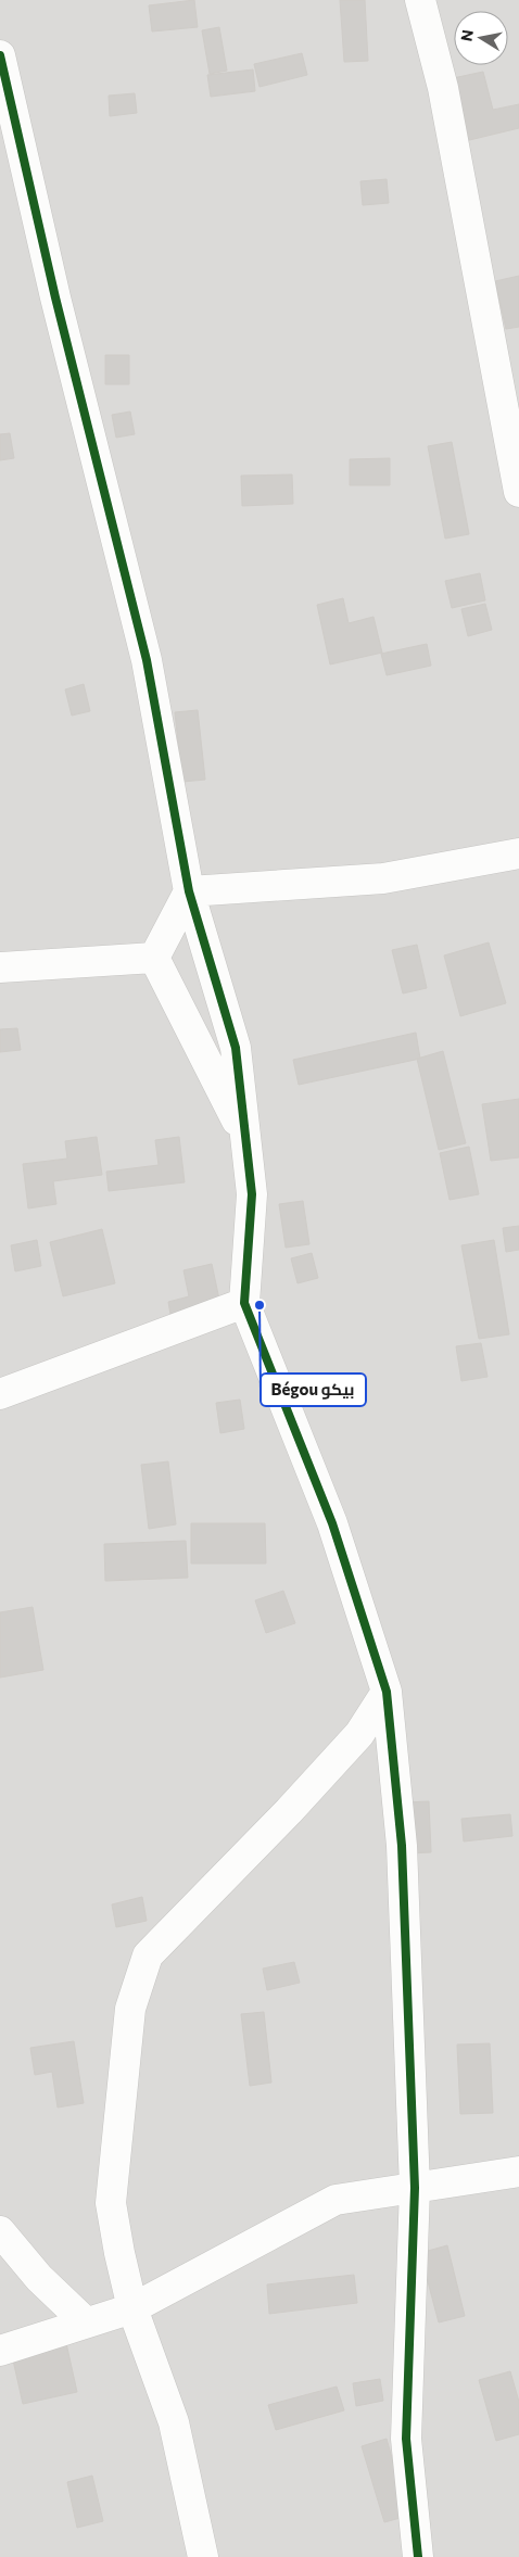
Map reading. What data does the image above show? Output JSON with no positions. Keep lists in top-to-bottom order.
{
  "places": ["Bégou بيكو"],
  "north": "left"
}
